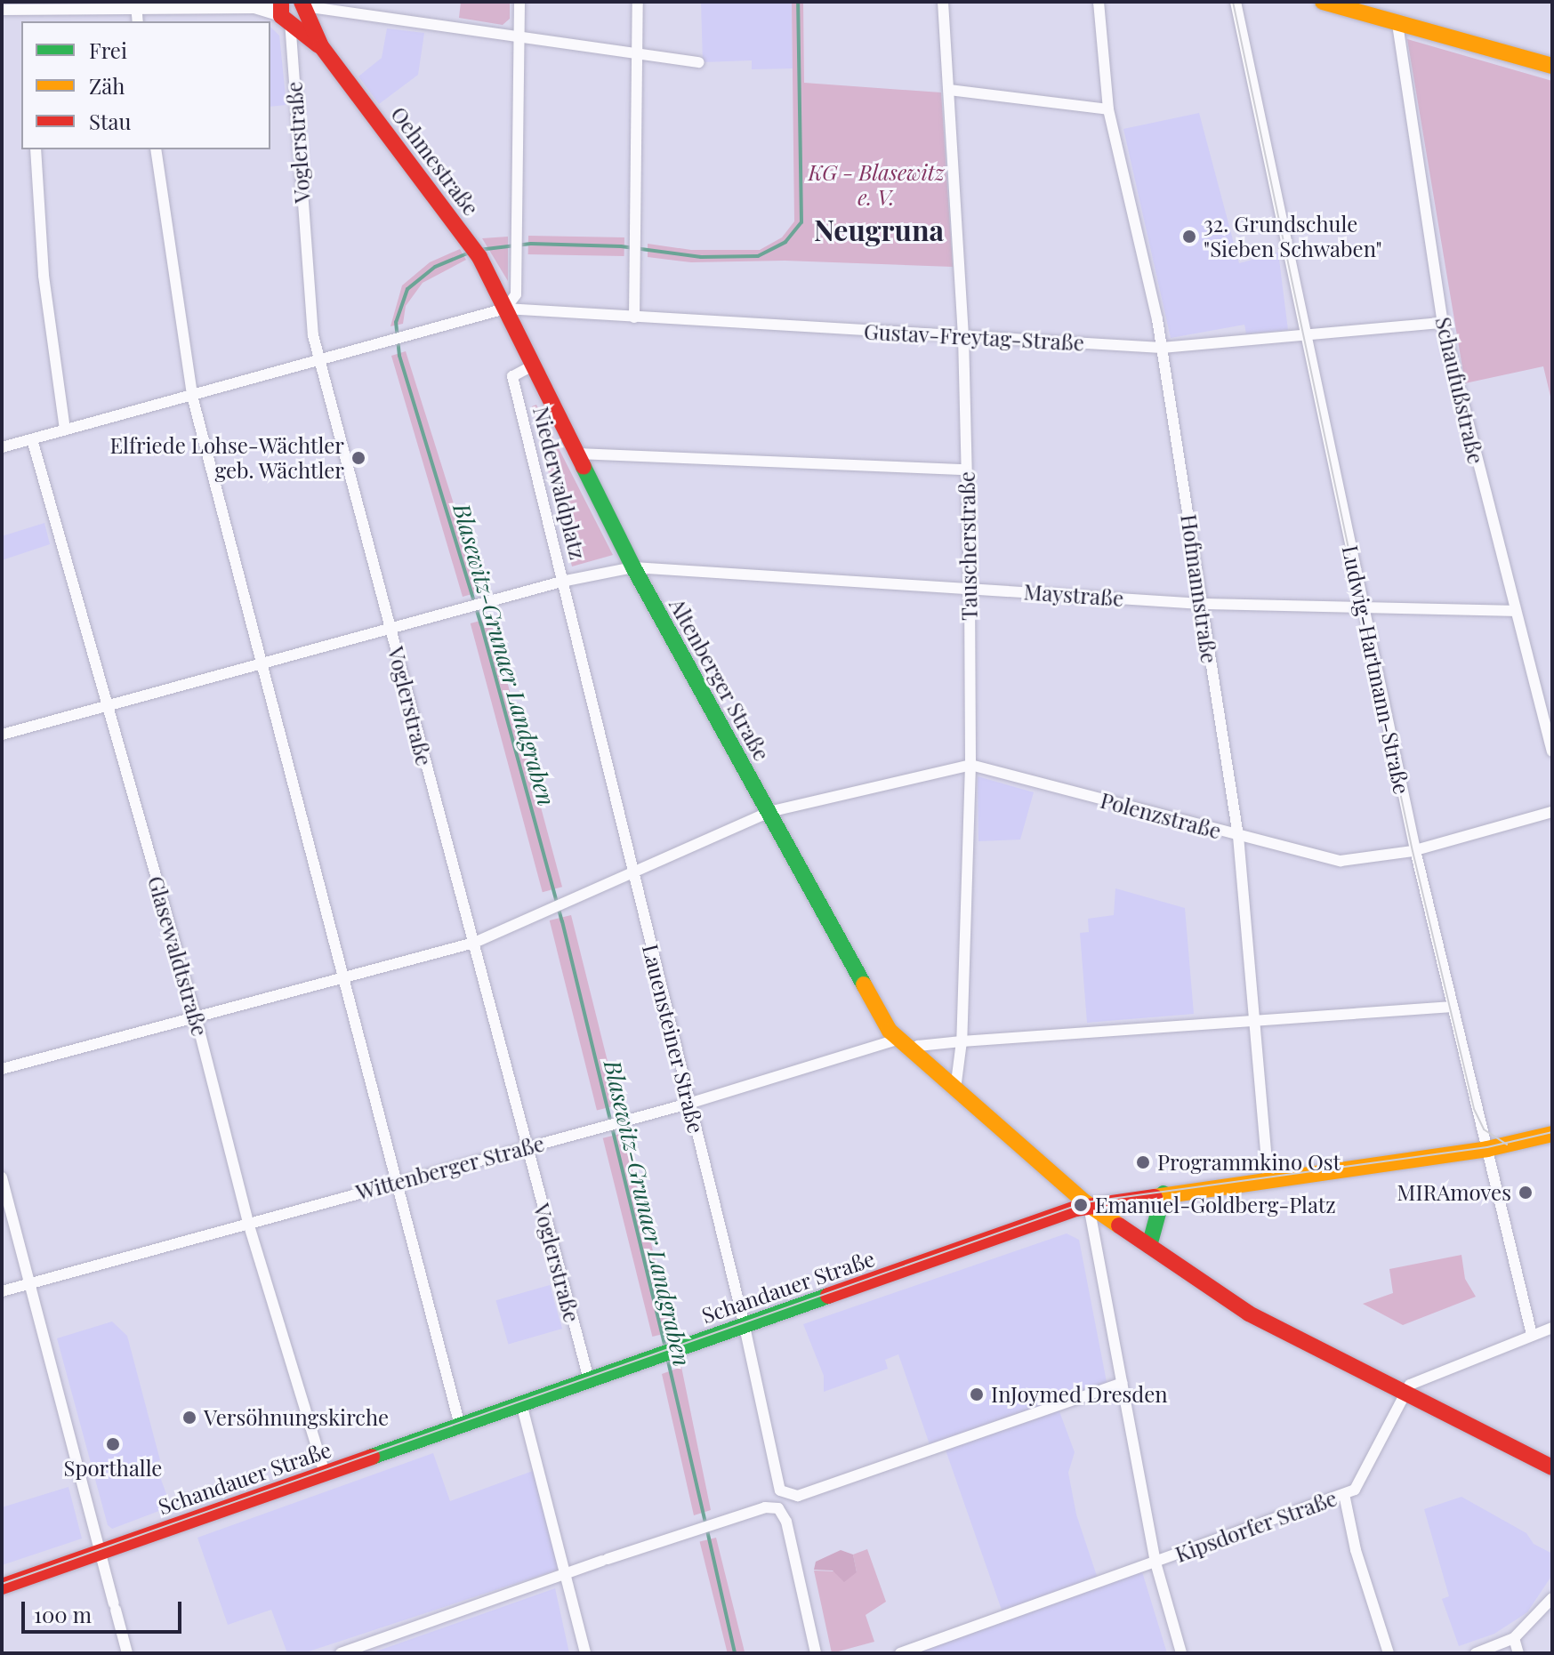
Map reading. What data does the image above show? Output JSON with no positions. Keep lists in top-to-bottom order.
{
  "streets": {
    "main road": [
      "Oehmestraße",
      "Niederwaldplatz",
      "Altenberger Straße",
      "Schandauer Straße"
    ],
    "street": [
      "Voglerstraße",
      "Gustav-Freytag-Straße",
      "Schaufußstraße",
      "Tauscherstraße",
      "Hofmannstraße",
      "Maystraße",
      "Ludwig-Hartmann-Straße",
      "Polenzstraße",
      "Glasewaldtstraße",
      "Lauensteiner Straße",
      "Wittenberger Straße",
      "Kipsdorfer Straße"
    ]
  },
  "crossings": [
    ["Voglerstraße", "Oehmestraße"],
    ["Voglerstraße", "Polenzstraße"],
    ["Voglerstraße", "Wittenberger Straße"],
    ["Voglerstraße", "Schandauer Straße"],
    ["Oehmestraße", "Gustav-Freytag-Straße"],
    ["Oehmestraße", "Niederwaldplatz"],
    ["Gustav-Freytag-Straße", "Schaufußstraße"],
    ["Gustav-Freytag-Straße", "Niederwaldplatz"],
    ["Gustav-Freytag-Straße", "Tauscherstraße"],
    ["Gustav-Freytag-Straße", "Hofmannstraße"],
    ["Gustav-Freytag-Straße", "Ludwig-Hartmann-Straße"],
    ["Schaufußstraße", "Maystraße"],
    ["Niederwaldplatz", "Maystraße"],
    ["Niederwaldplatz", "Altenberger Straße"],
    ["Niederwaldplatz", "Lauensteiner Straße"],
    ["Tauscherstraße", "Maystraße"],
    ["Tauscherstraße", "Altenberger Straße"],
    ["Tauscherstraße", "Polenzstraße"],
    ["Hofmannstraße", "Maystraße"],
    ["Hofmannstraße", "Polenzstraße"],
    ["Hofmannstraße", "Schandauer Straße"],
    ["Maystraße", "Ludwig-Hartmann-Straße"],
    ["Maystraße", "Altenberger Straße"],
    ["Ludwig-Hartmann-Straße", "Polenzstraße"],
    ["Ludwig-Hartmann-Straße", "Schandauer Straße"],
    ["Ludwig-Hartmann-Straße", "Kipsdorfer Straße"],
    ["Altenberger Straße", "Polenzstraße"],
    ["Altenberger Straße", "Wittenberger Straße"],
    ["Altenberger Straße", "Schandauer Straße"],
    ["Altenberger Straße", "Kipsdorfer Straße"],
    ["Polenzstraße", "Glasewaldtstraße"],
    ["Polenzstraße", "Lauensteiner Straße"],
    ["Glasewaldtstraße", "Wittenberger Straße"],
    ["Glasewaldtstraße", "Schandauer Straße"],
    ["Lauensteiner Straße", "Wittenberger Straße"],
    ["Lauensteiner Straße", "Schandauer Straße"]
  ],
  "districts": ["Neugruna"],
  "water": ["Blasewitz‐Grunaer Landgraben"],
  "parks": ["KG - Blasewitz e. V."],
  "places": [
    "32. Grundschule \"Sieben Schwaben\"",
    "Elfriede Lohse-Wächtler geb. Wächtler",
    "Programmkino Ost",
    "MIRAmoves",
    "Emanuel-Goldberg-Platz",
    "InJoymed Dresden",
    "Versöhnungskirche",
    "Sporthalle"
  ],
  "legend": ["Frei", "Zäh", "Stau"],
  "scale_bar": "100 m"
}
